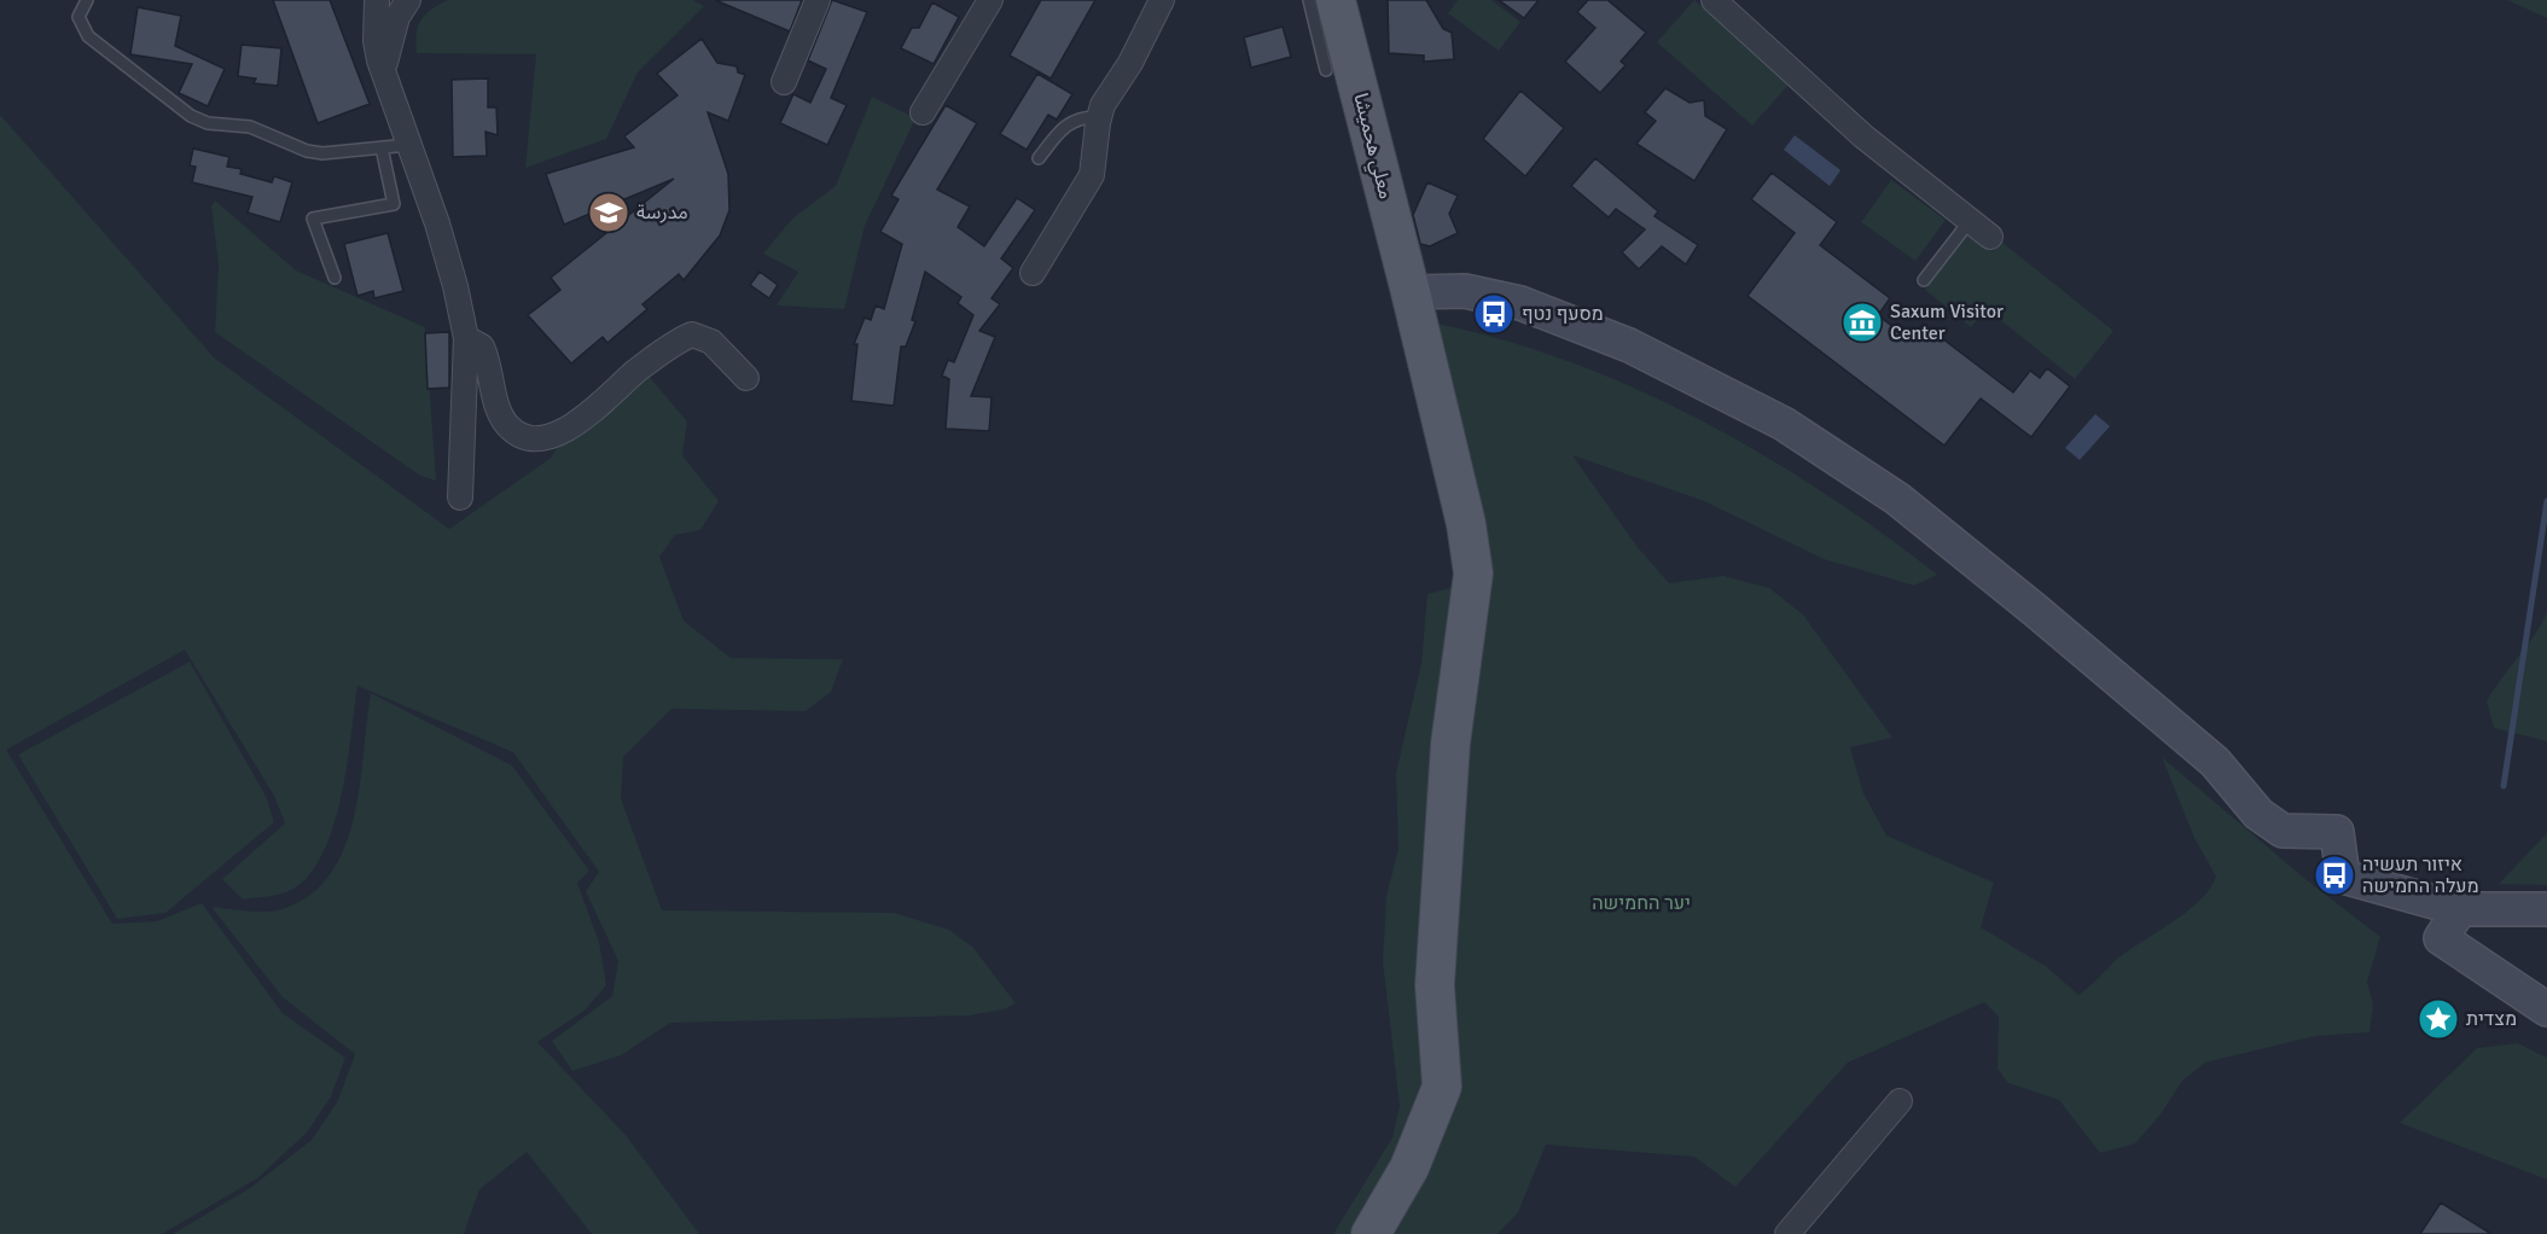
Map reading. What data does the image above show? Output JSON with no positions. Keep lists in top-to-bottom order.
{
  "streets": {
    "main road": ["معلي هحميشا"]
  },
  "parks": ["יער החמישה"],
  "places": {
    "school or university": ["مدرسة"],
    "bus stop": ["מסעף נטף", "איזור תעשיה מעלה החמישה"],
    "museum": ["Saxum Visitor Center"],
    "place": ["מצדית"]
  }
}
